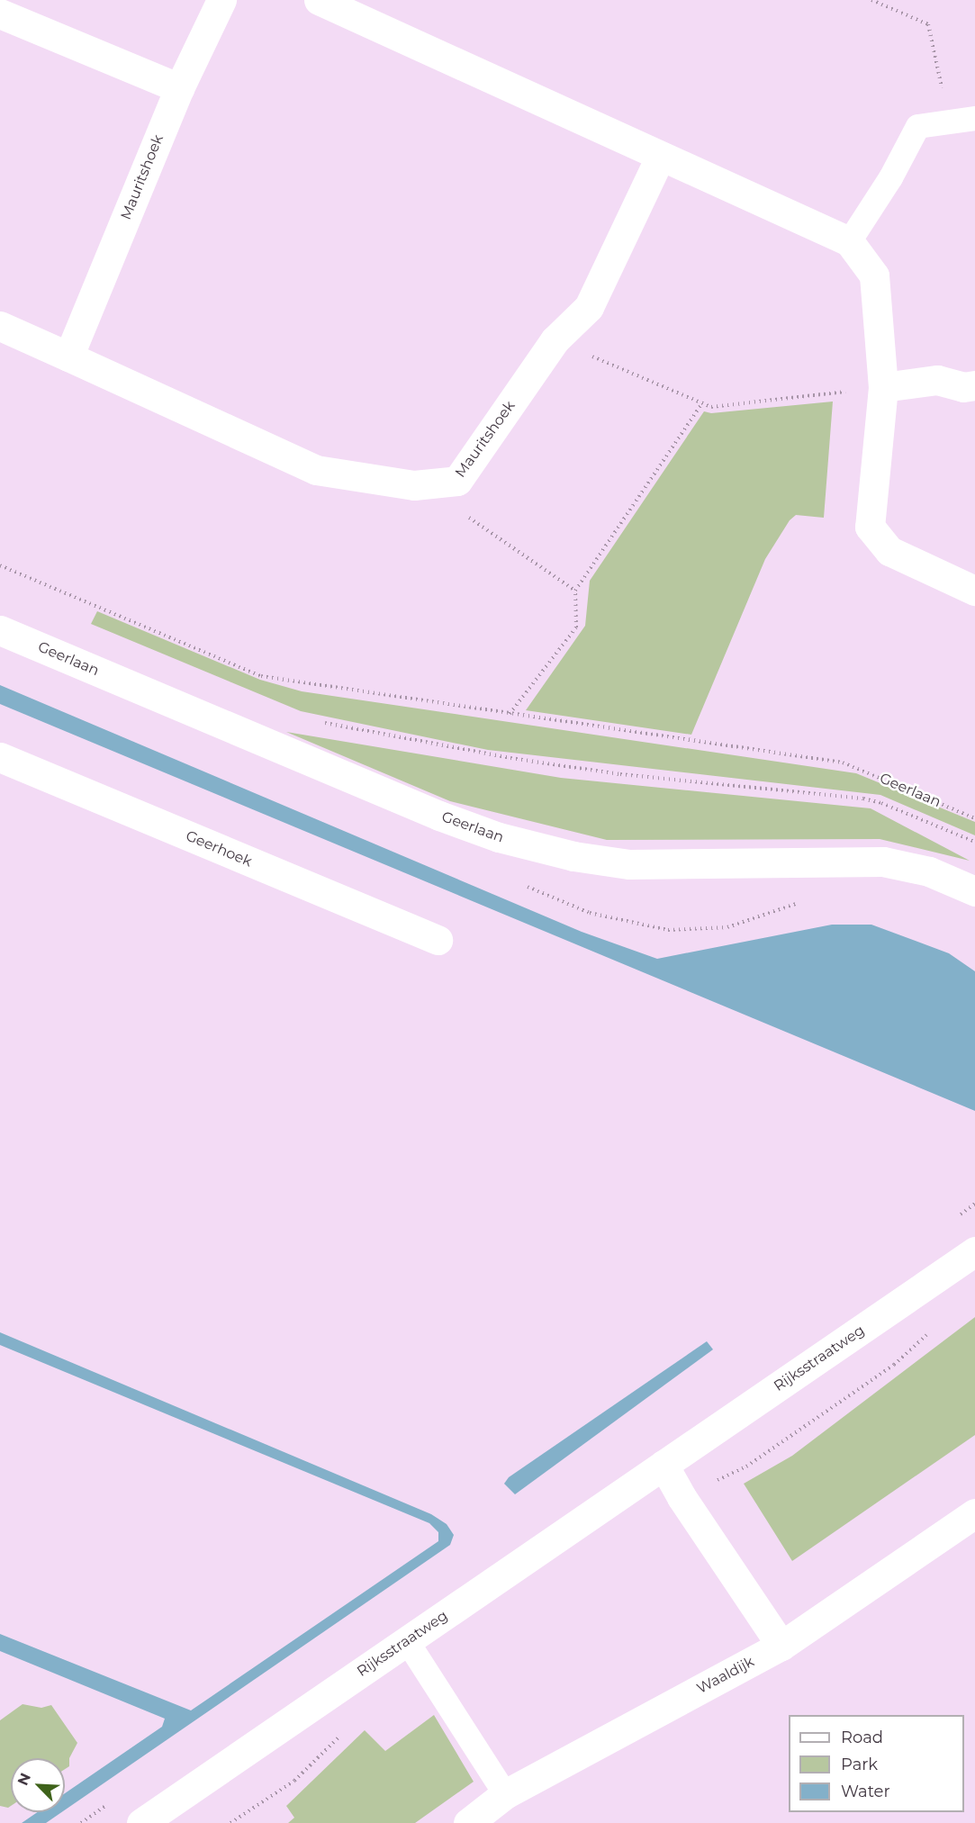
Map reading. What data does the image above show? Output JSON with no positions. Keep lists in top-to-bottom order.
{
  "streets": {
    "street": [
      "Mauritshoek",
      "Geerlaan",
      "Geerhoek",
      "Rijksstraatweg",
      "Waaldijk"
    ]
  },
  "legend": ["Road", "Park", "Water"],
  "north": "top left"
}
